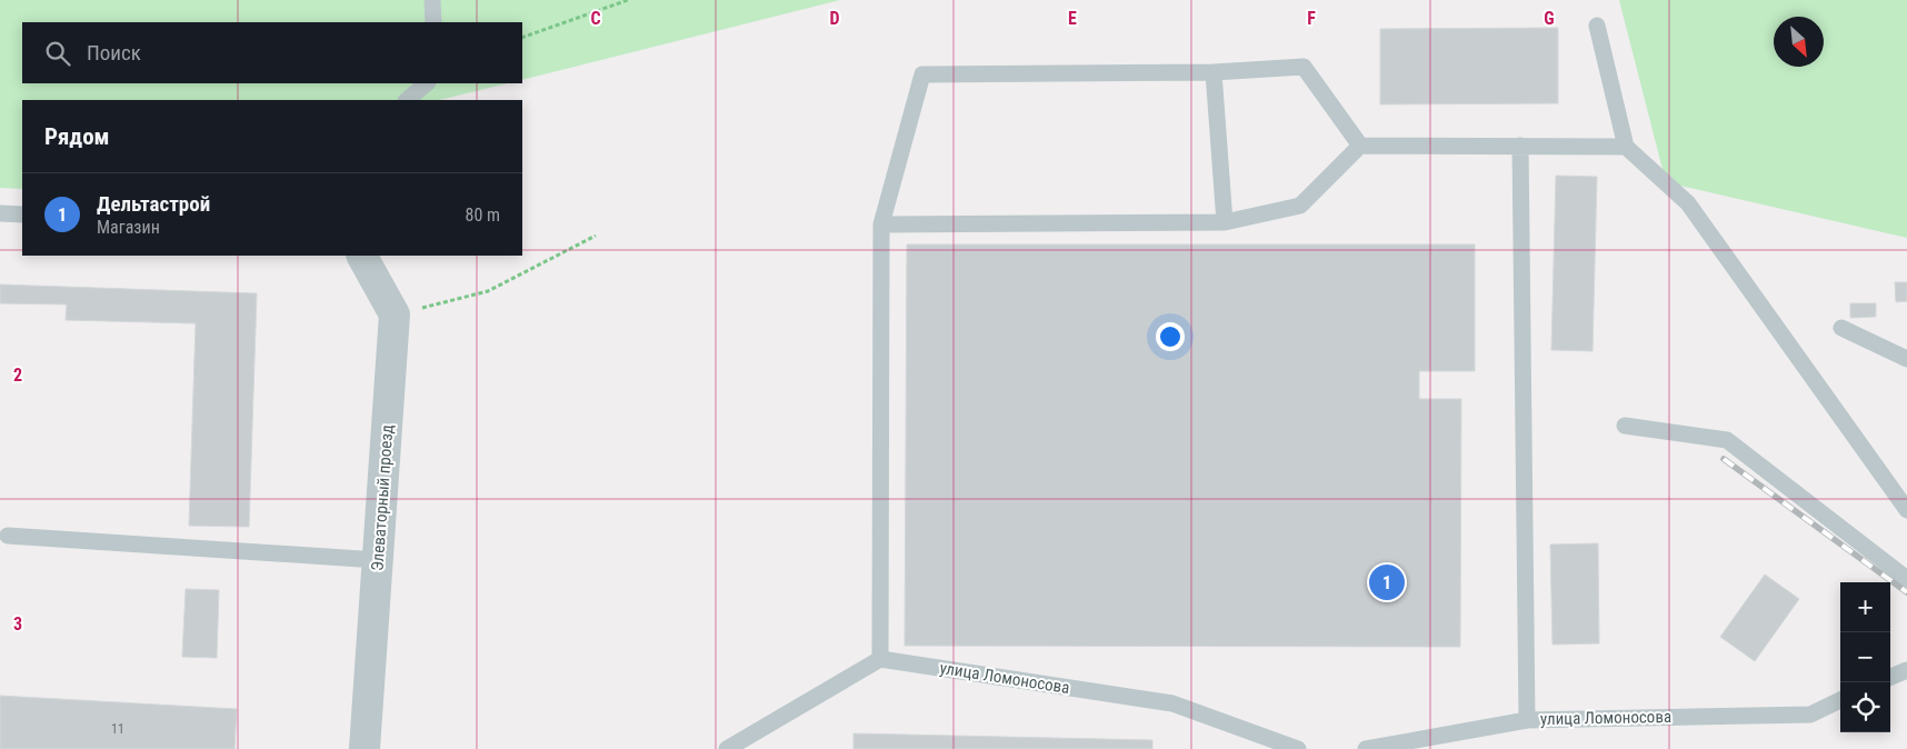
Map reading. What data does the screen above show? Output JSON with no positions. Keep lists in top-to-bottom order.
{
  "streets": {
    "street": ["Элеваторный проезд"],
    "lane": ["улица Ломоносова"]
  },
  "house_numbers": ["11"],
  "north": "bottom right",
  "page": {
    "search": "Поиск",
    "heading": "Рядом",
    "list": [
      {
        "mark": "1",
        "name": "Дельтастрой",
        "note": "Магазин",
        "value": "80 m"
      }
    ],
    "pins": "1",
    "map_buttons": ["+", "−"]
  },
  "grid": {
    "columns": [
      "C",
      "D",
      "E",
      "F",
      "G"
    ],
    "rows": ["2", "3"]
  }
}
